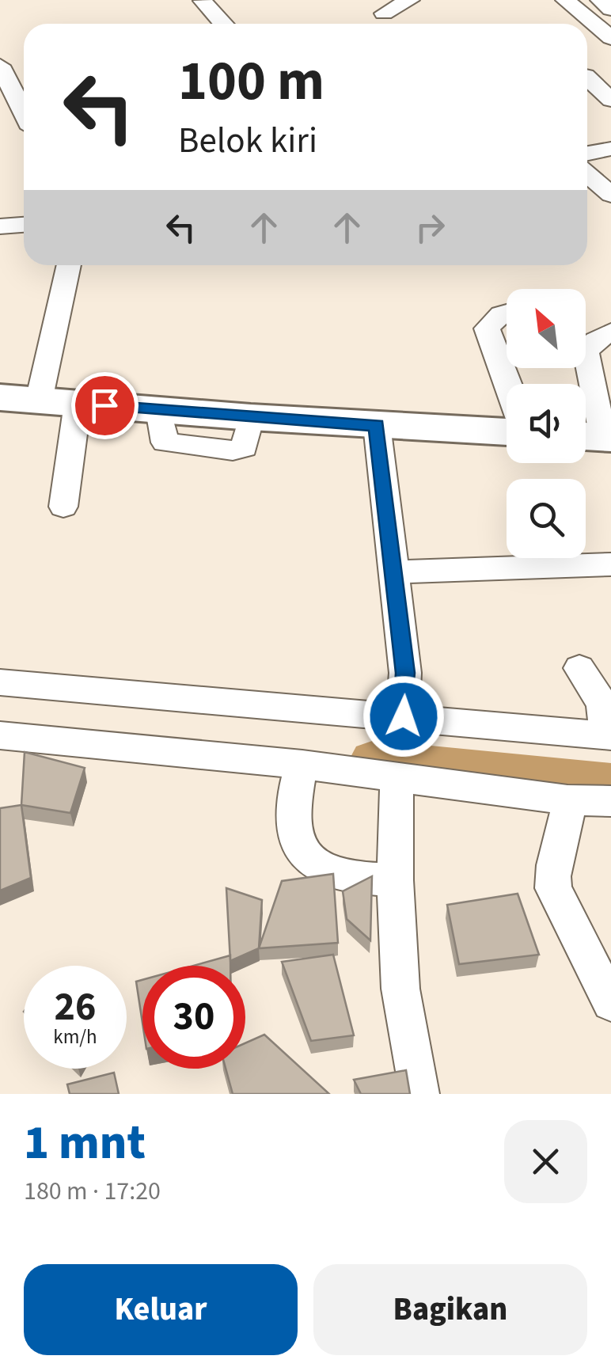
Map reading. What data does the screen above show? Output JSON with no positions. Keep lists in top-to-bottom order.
{
  "north": "top left",
  "page": {
    "turn": ["100 m", "Belok kiri"],
    "speed": "26 km/h",
    "limit": "30",
    "heading": ["1 mnt", "180 m · 17:20"],
    "buttons": ["Keluar", "Bagikan"]
  }
}
